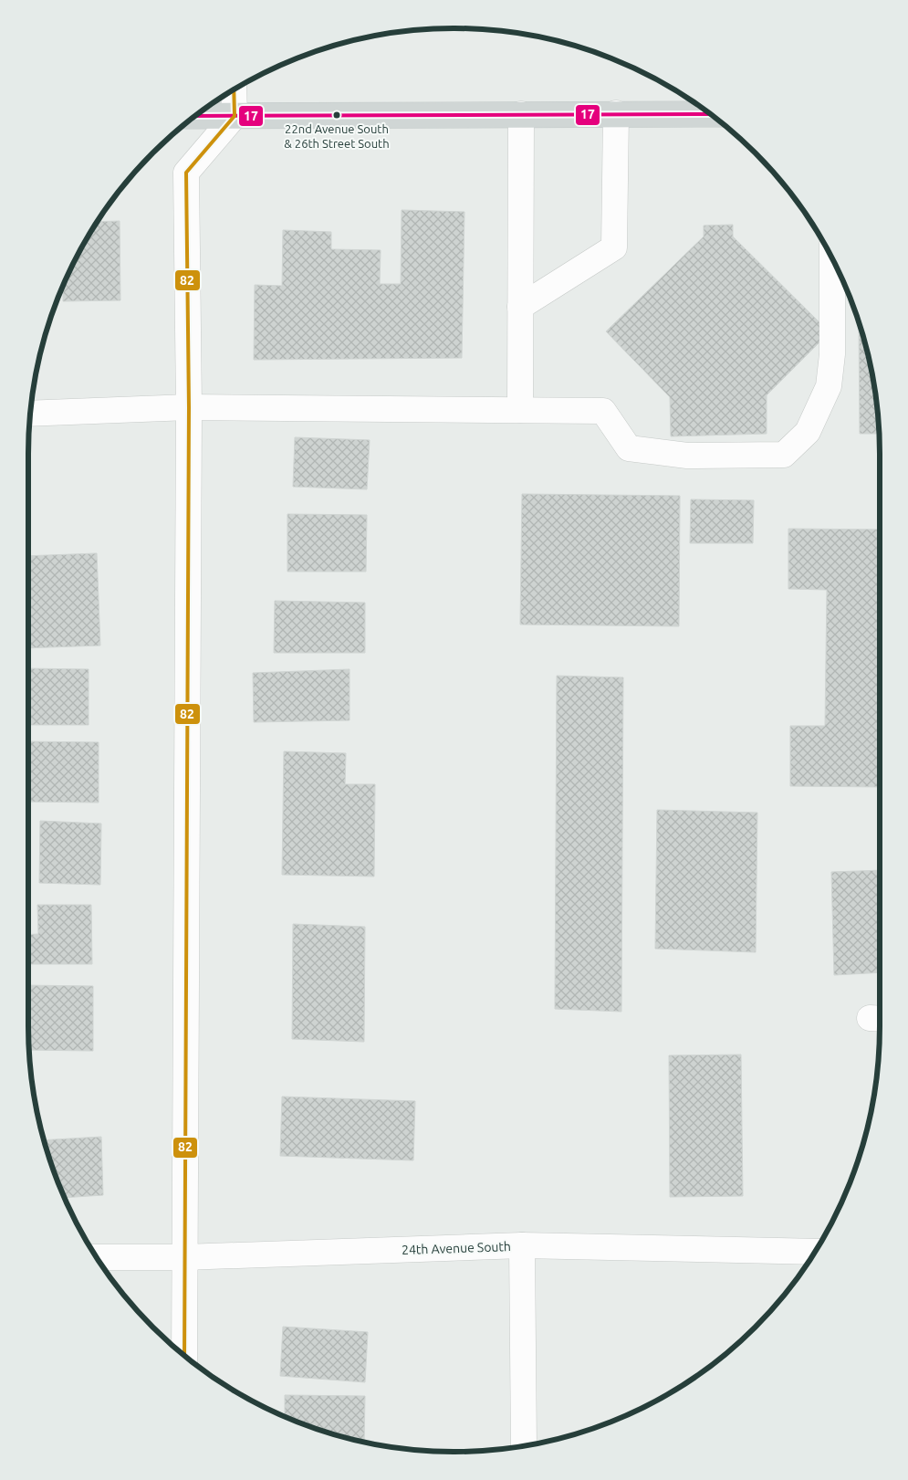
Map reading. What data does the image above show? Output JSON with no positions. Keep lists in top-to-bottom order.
{
  "streets": {
    "street": ["24th Avenue South"]
  },
  "places": ["22nd Avenue South & 26th Street South"],
  "lines": ["transit line 82", "transit line 17"]
}
